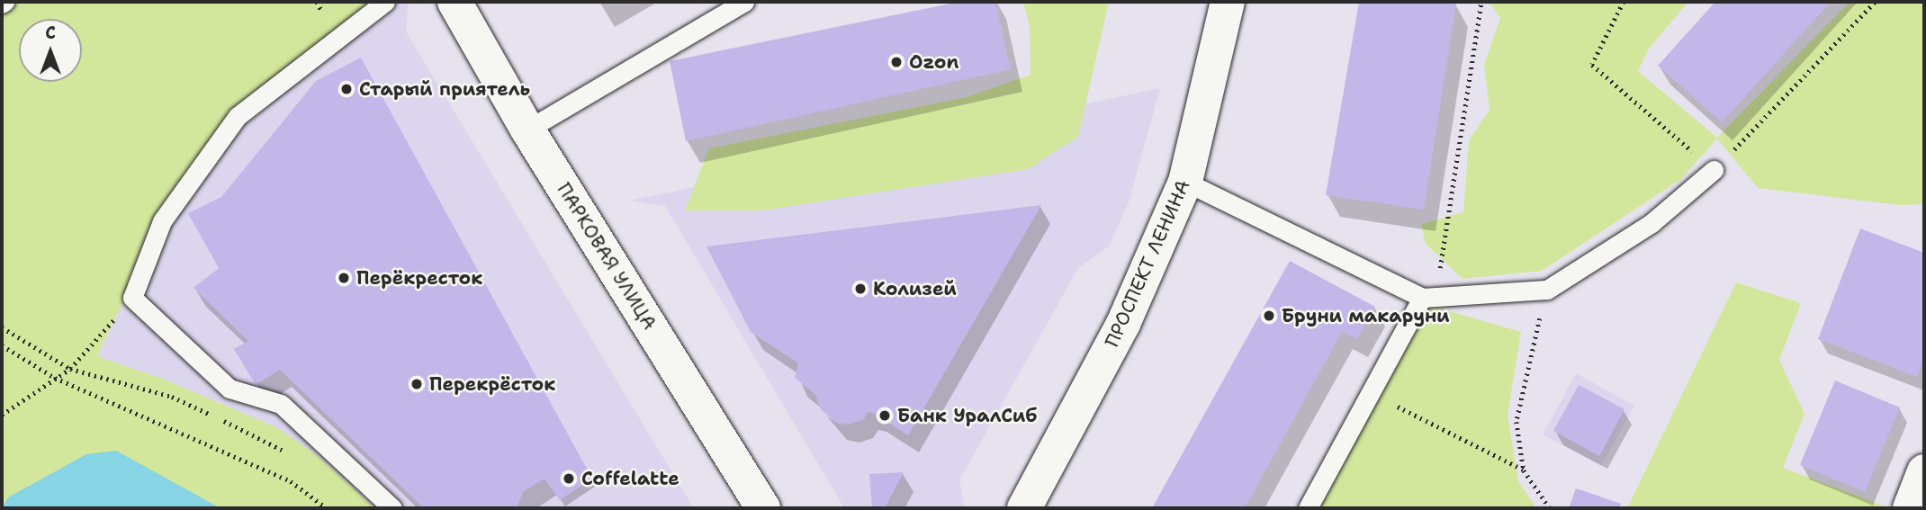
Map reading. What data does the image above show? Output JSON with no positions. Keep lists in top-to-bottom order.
{
  "streets": {
    "street": ["ПАРКОВАЯ УЛИЦА", "ПРОСПЕКТ ЛЕНИНА"]
  },
  "places": [
    "Ozon",
    "Старый приятель",
    "Перёкресток",
    "Колизей",
    "Бруни макаруни",
    "Перекрёсток",
    "Банк УралСиб",
    "Coffelatte"
  ],
  "north": "top"
}
